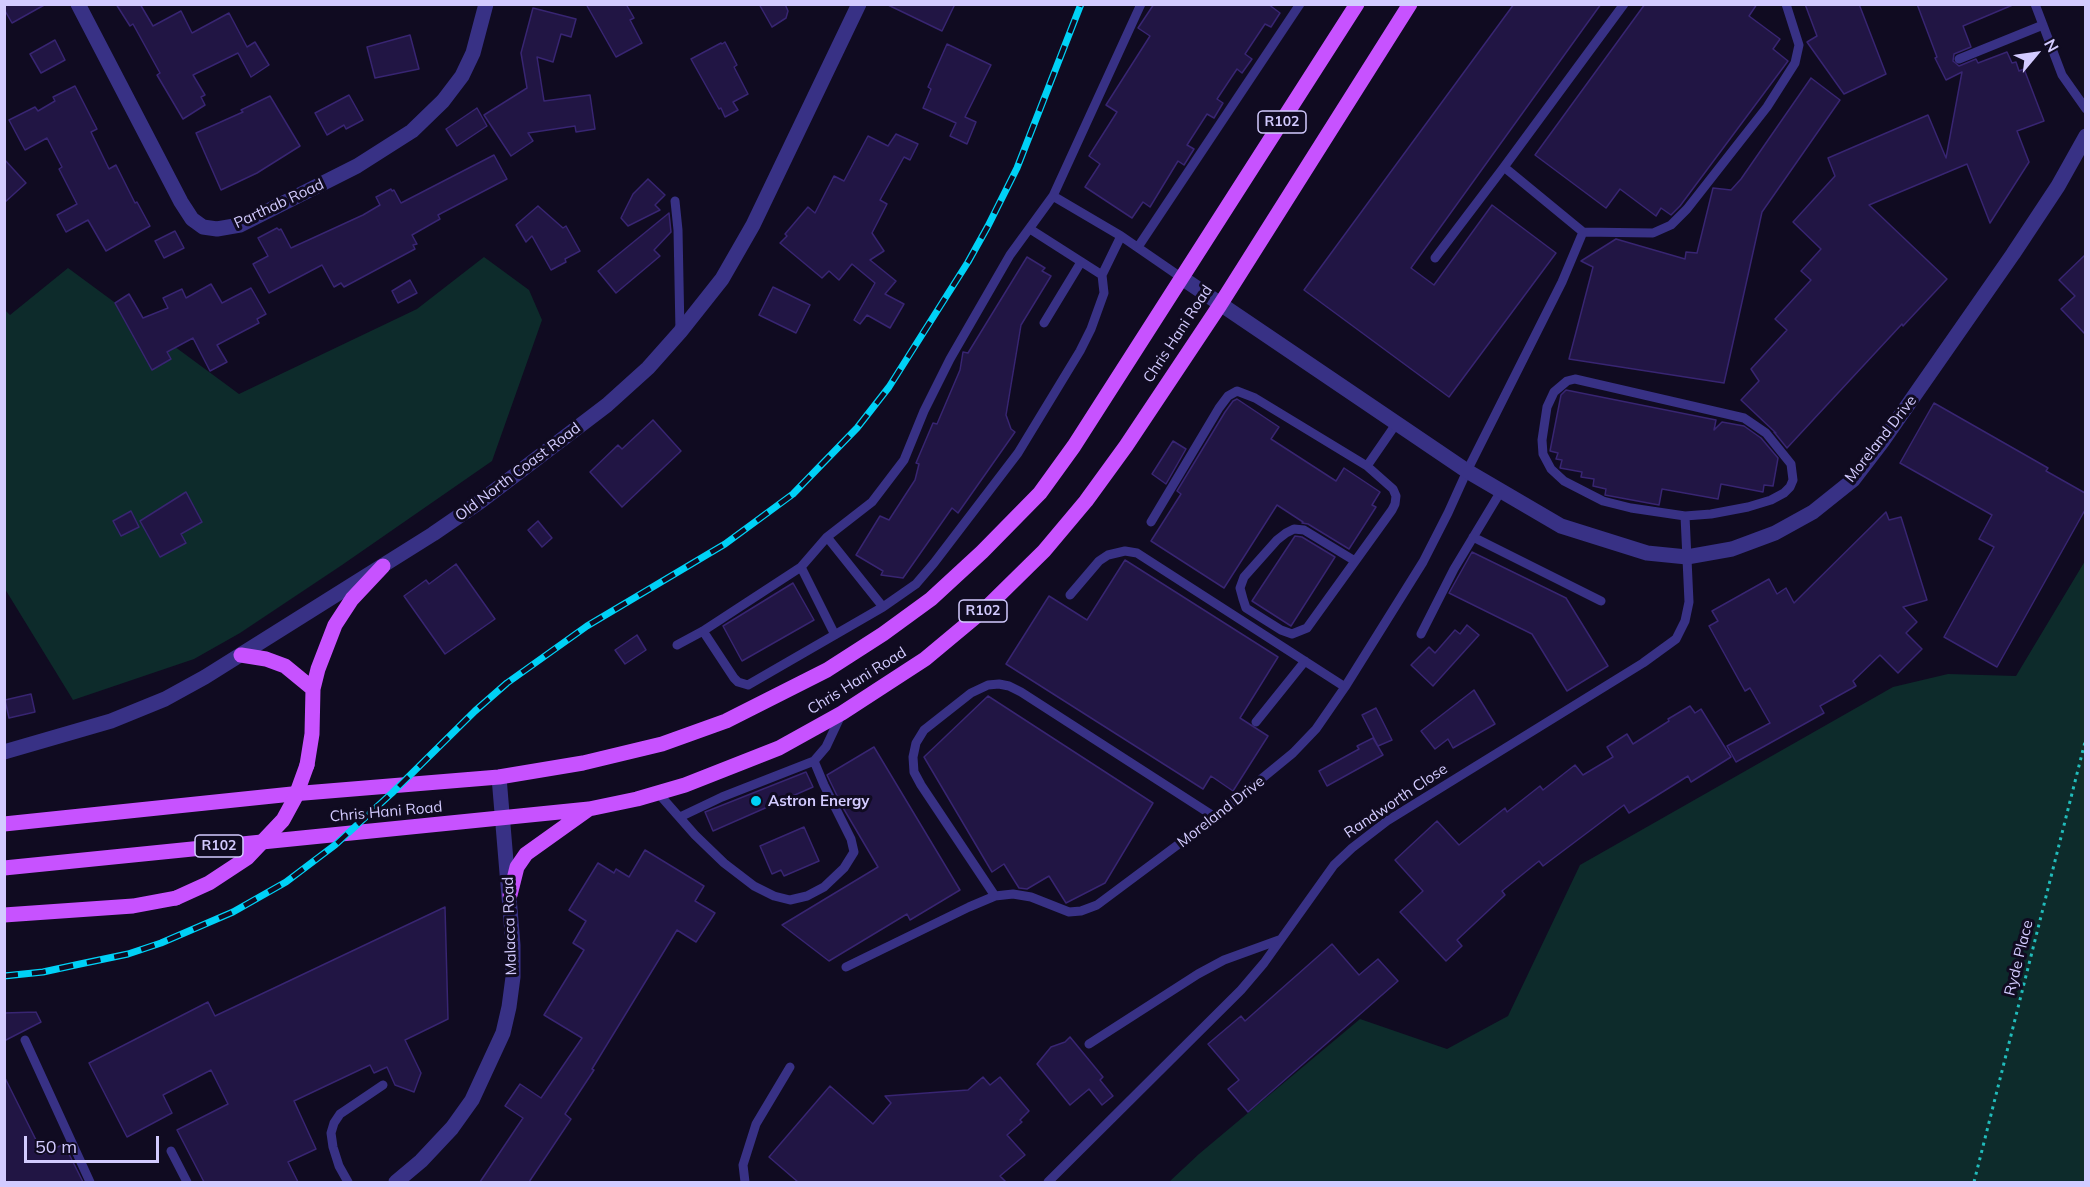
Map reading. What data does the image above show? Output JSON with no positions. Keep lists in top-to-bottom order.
{
  "streets": {
    "main road": ["R102", "Chris Hani Road"],
    "street": [
      "Parthab Road",
      "Moreland Drive",
      "Old North Coast Road",
      "Malacca Road"
    ],
    "lane": ["Randworth Close"],
    "path": ["Ryde Place"]
  },
  "crossings": [
    ["Chris Hani Road", "Moreland Drive"],
    ["Chris Hani Road", "Malacca Road"],
    ["Moreland Drive", "Randworth Close"]
  ],
  "places": ["Astron Energy"],
  "scale_bar": "50 m",
  "north": "top right"
}
